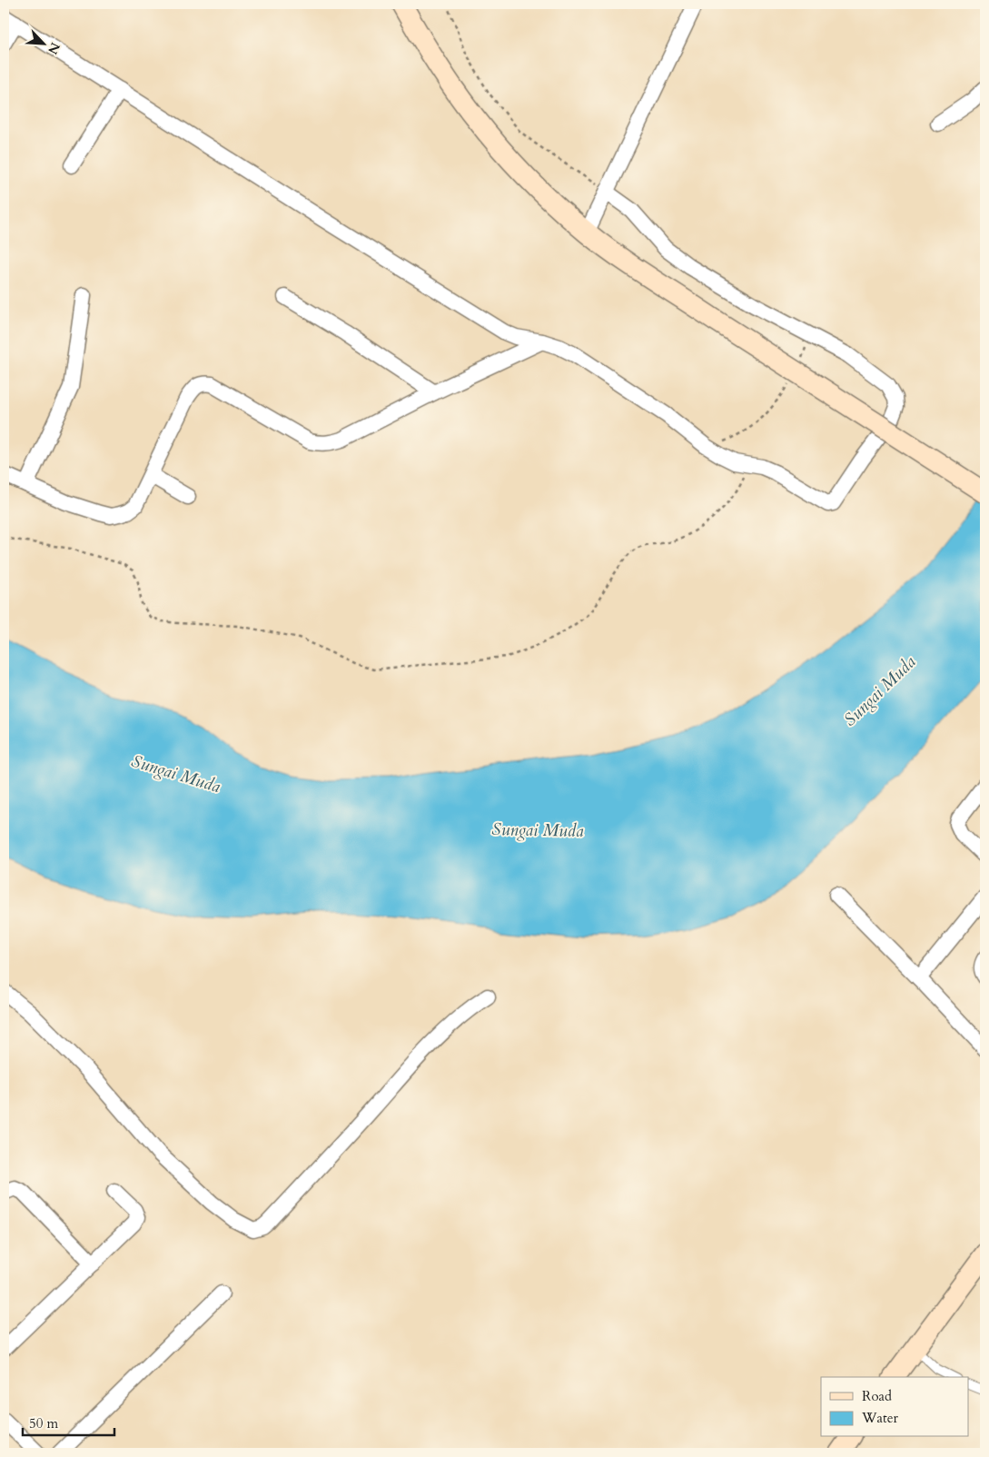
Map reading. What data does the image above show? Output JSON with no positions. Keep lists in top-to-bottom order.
{
  "water": ["Sungai Muda"],
  "legend": ["Road", "Water"],
  "scale_bar": "50 m",
  "north": "bottom right"
}
